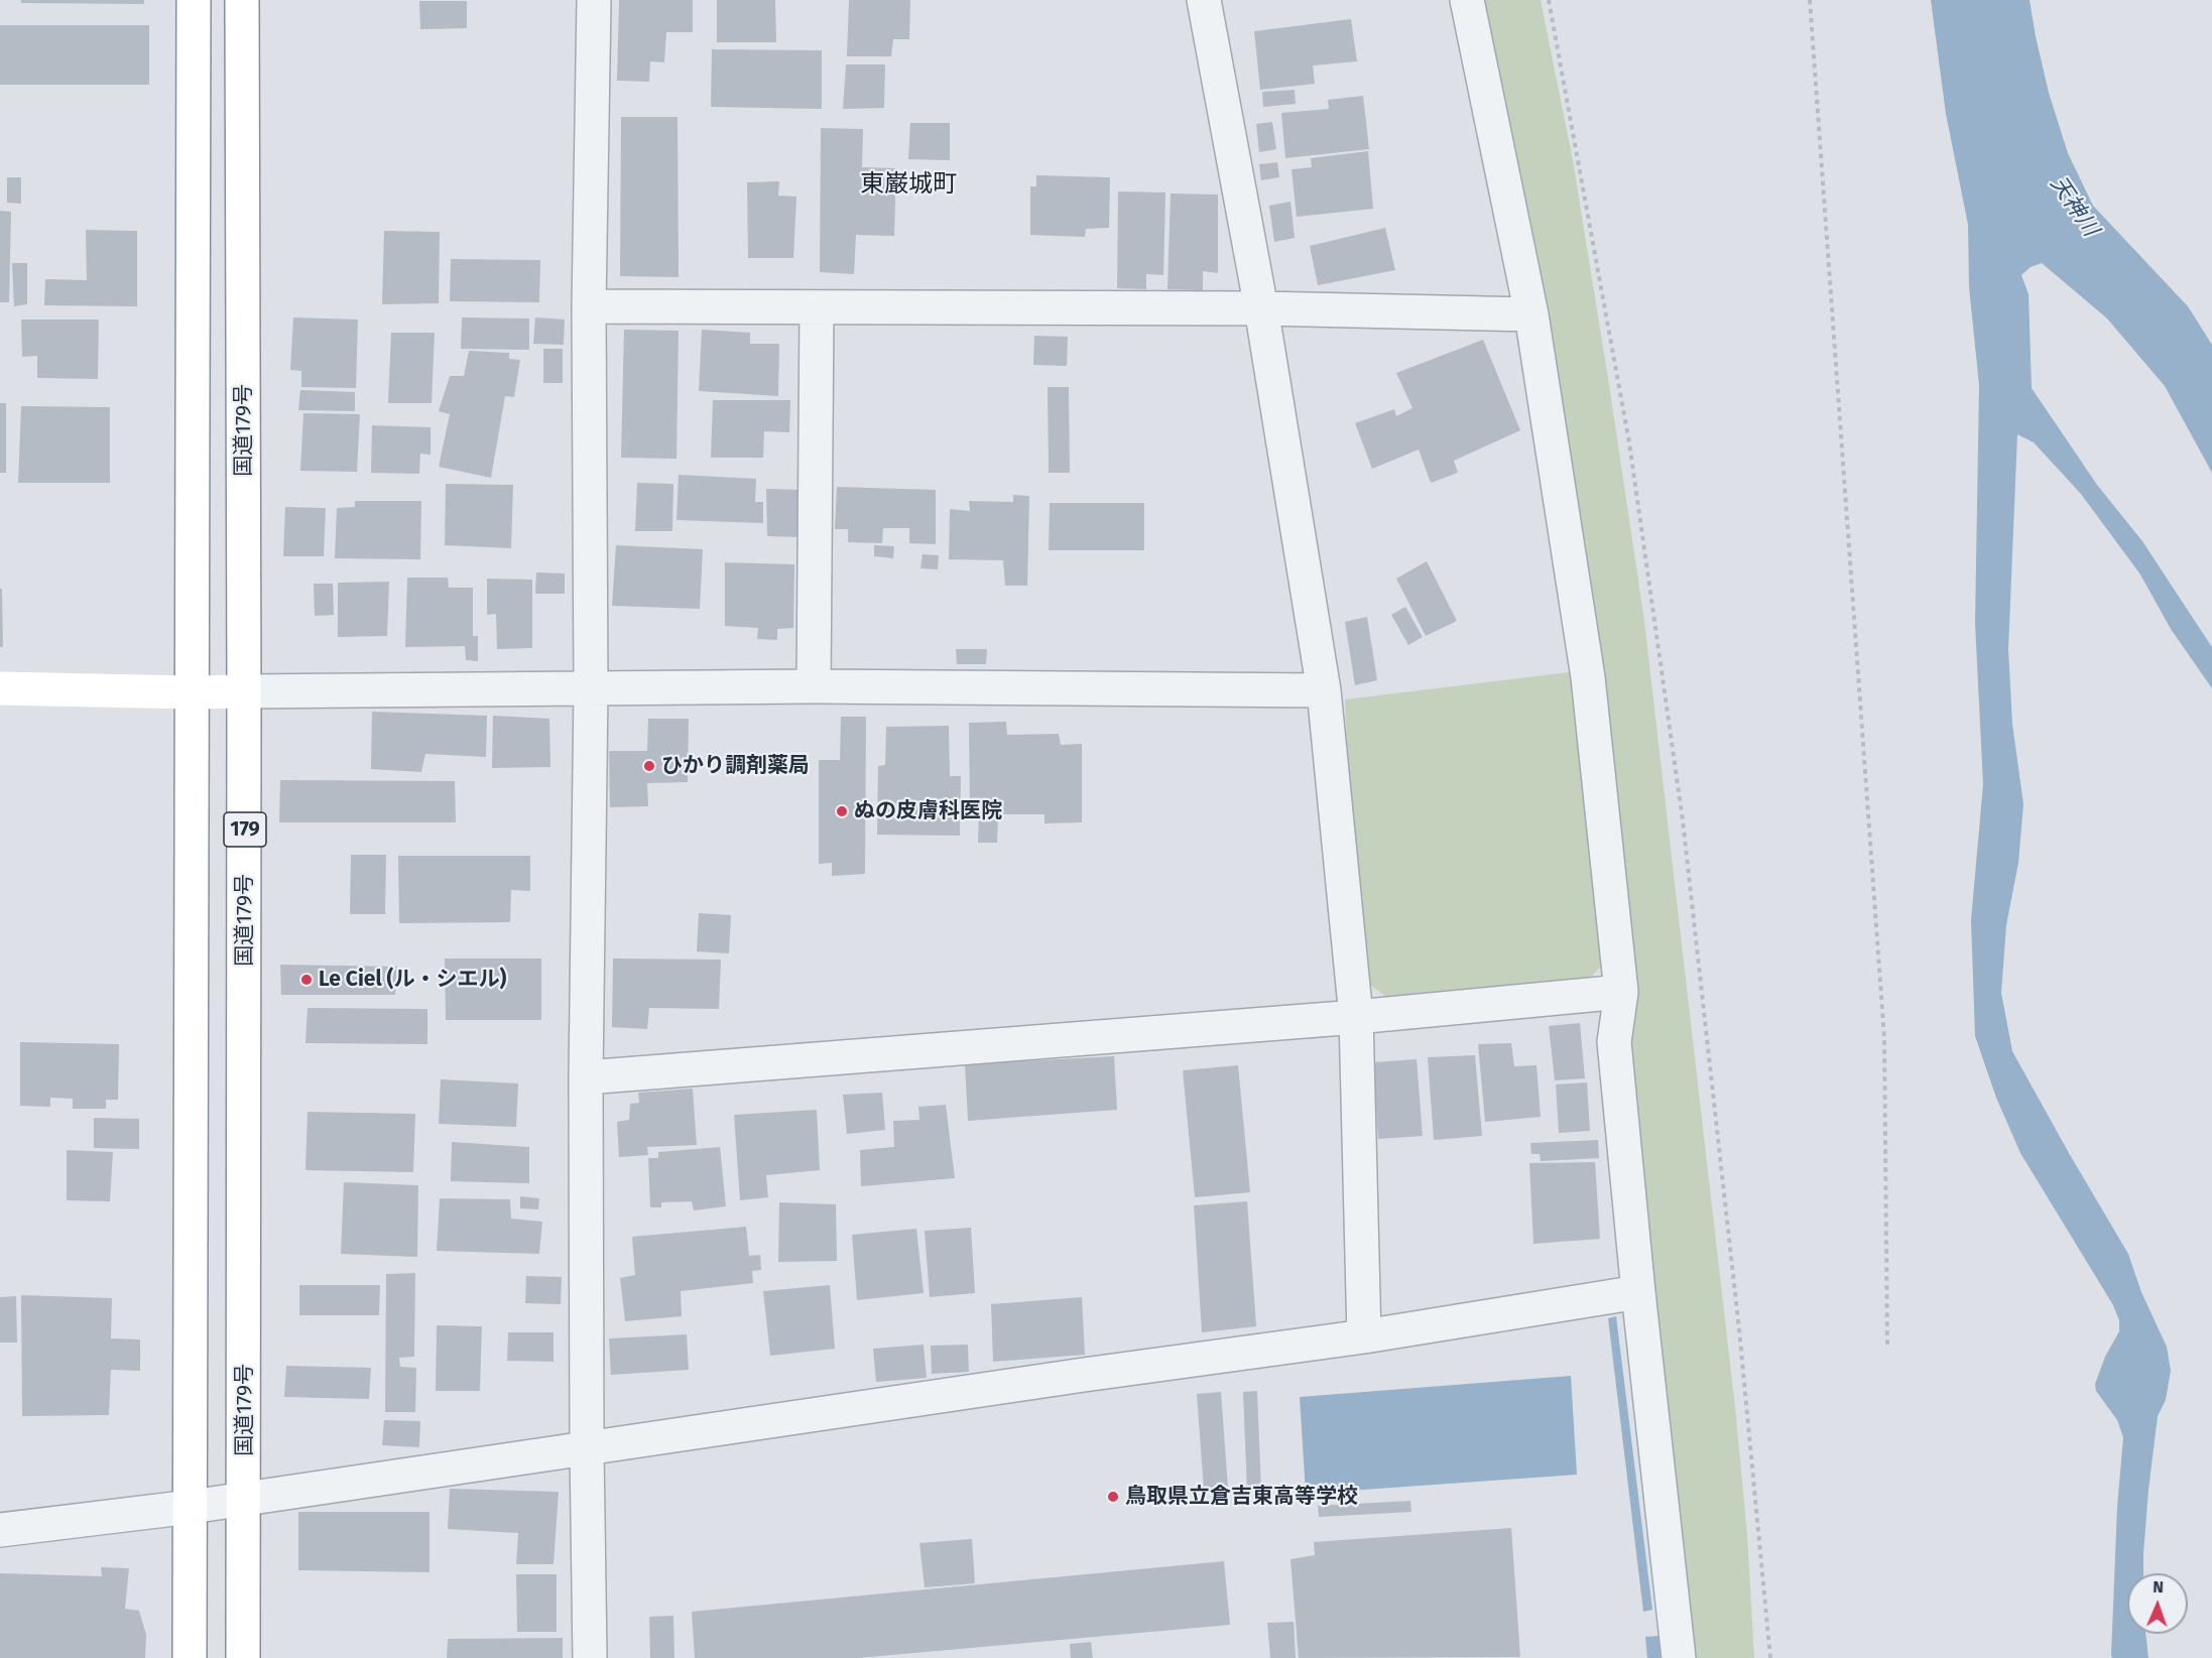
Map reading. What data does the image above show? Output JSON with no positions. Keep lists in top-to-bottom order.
{
  "streets": {
    "main road": ["国道179号", "179"]
  },
  "districts": ["東巌城町"],
  "water": ["天神川"],
  "places": [
    "ひかり調剤薬局",
    "ぬの皮膚科医院",
    "Le Ciel (ル・シエル)",
    "鳥取県立倉吉東高等学校"
  ],
  "north": "top"
}
